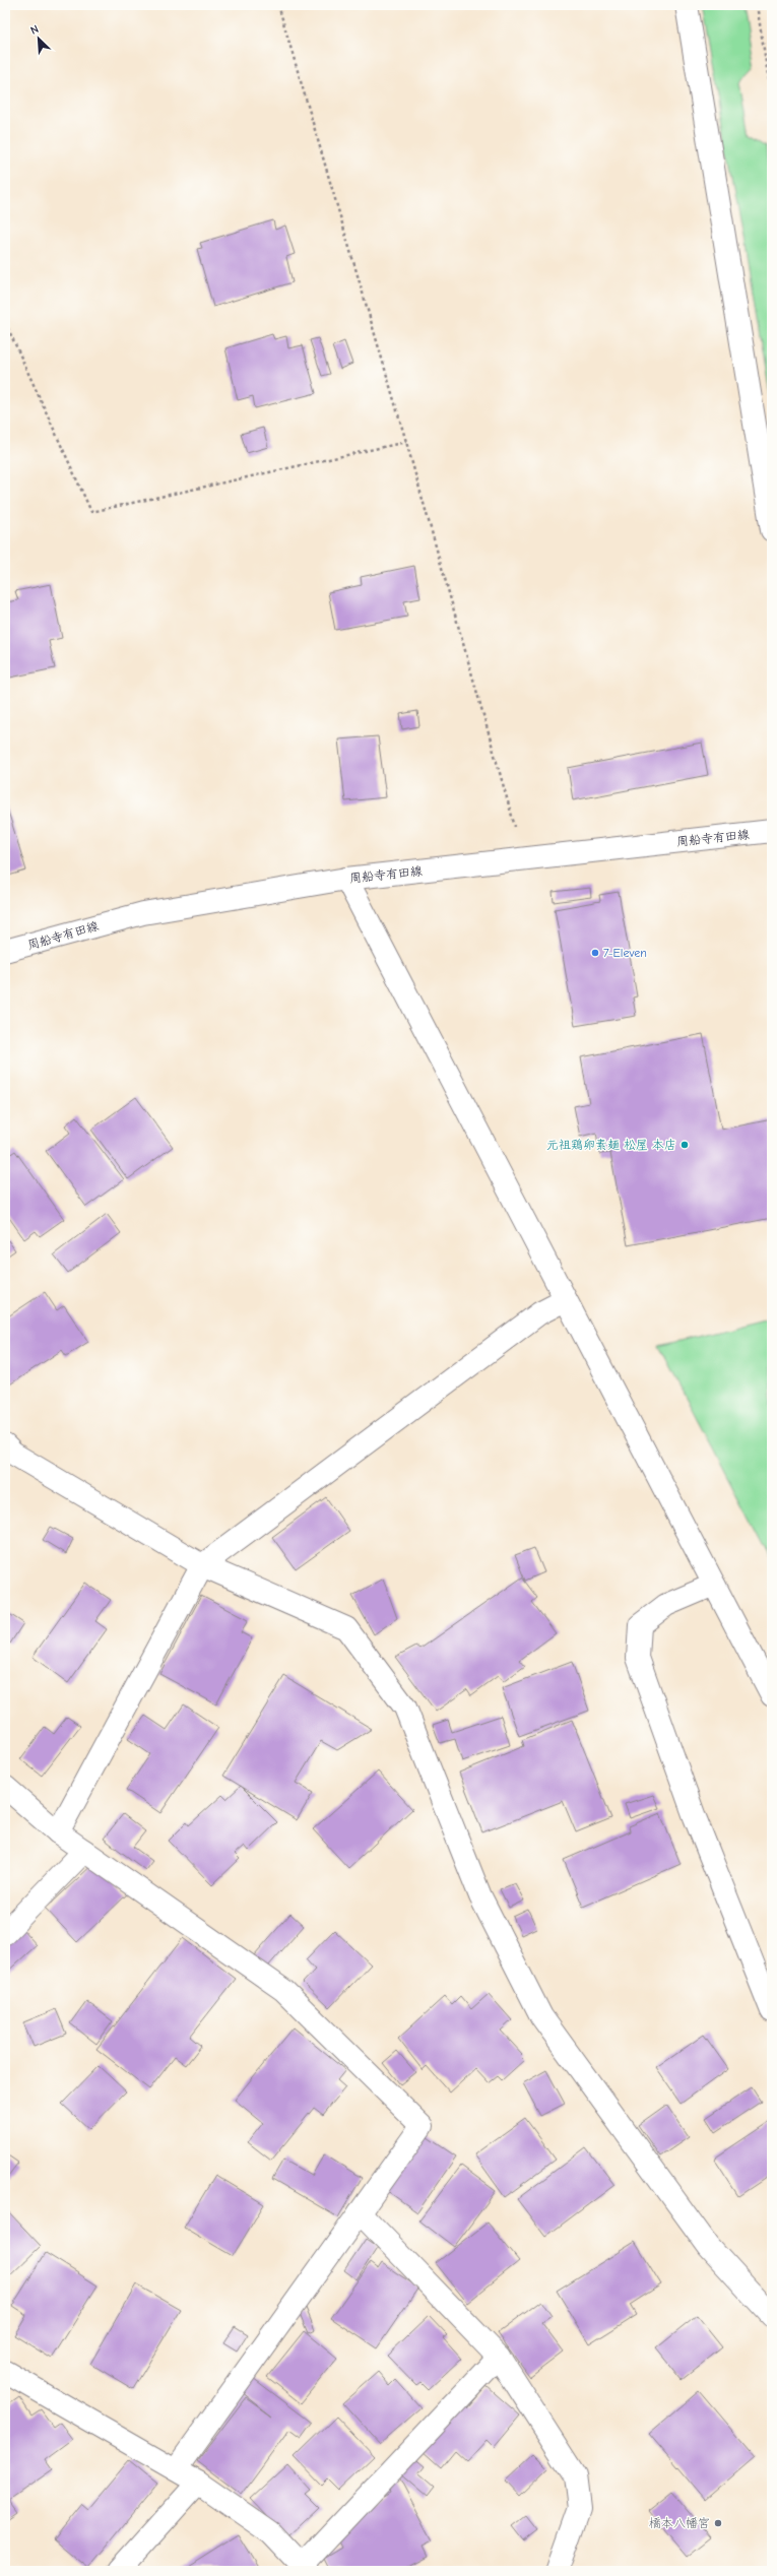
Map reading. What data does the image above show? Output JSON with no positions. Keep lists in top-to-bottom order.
{
  "streets": {
    "street": ["周船寺有田線"]
  },
  "places": ["7-Eleven", "元祖鶏卵素麺 松屋 本店", "橋本八幡宮"],
  "north": "top left"
}
